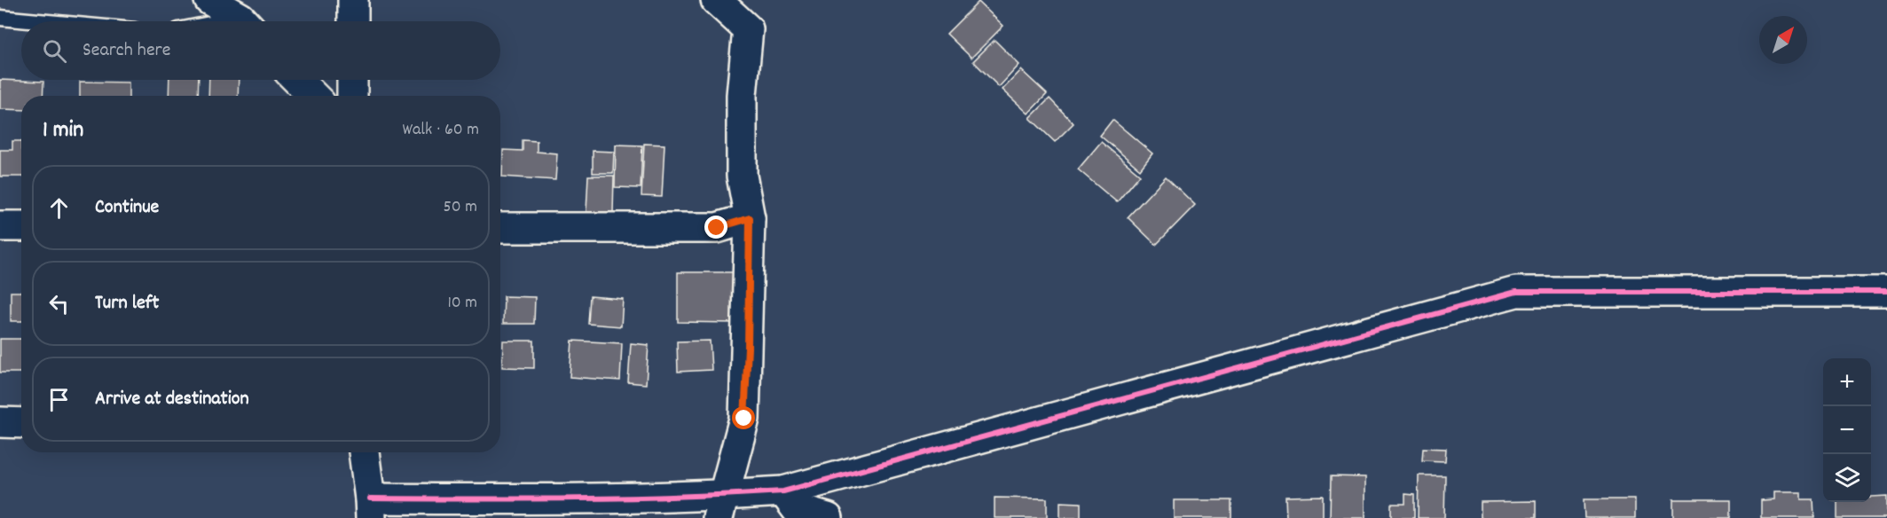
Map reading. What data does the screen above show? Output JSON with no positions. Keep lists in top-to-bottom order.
{
  "north": "top right",
  "page": {
    "search": "Search here",
    "heading": ["1 min", "Walk · 60 m"],
    "list": [
      ["Continue", "50 m"],
      ["Turn left", "10 m"],
      "Arrive at destination"
    ],
    "map_buttons": ["+", "−"]
  }
}
